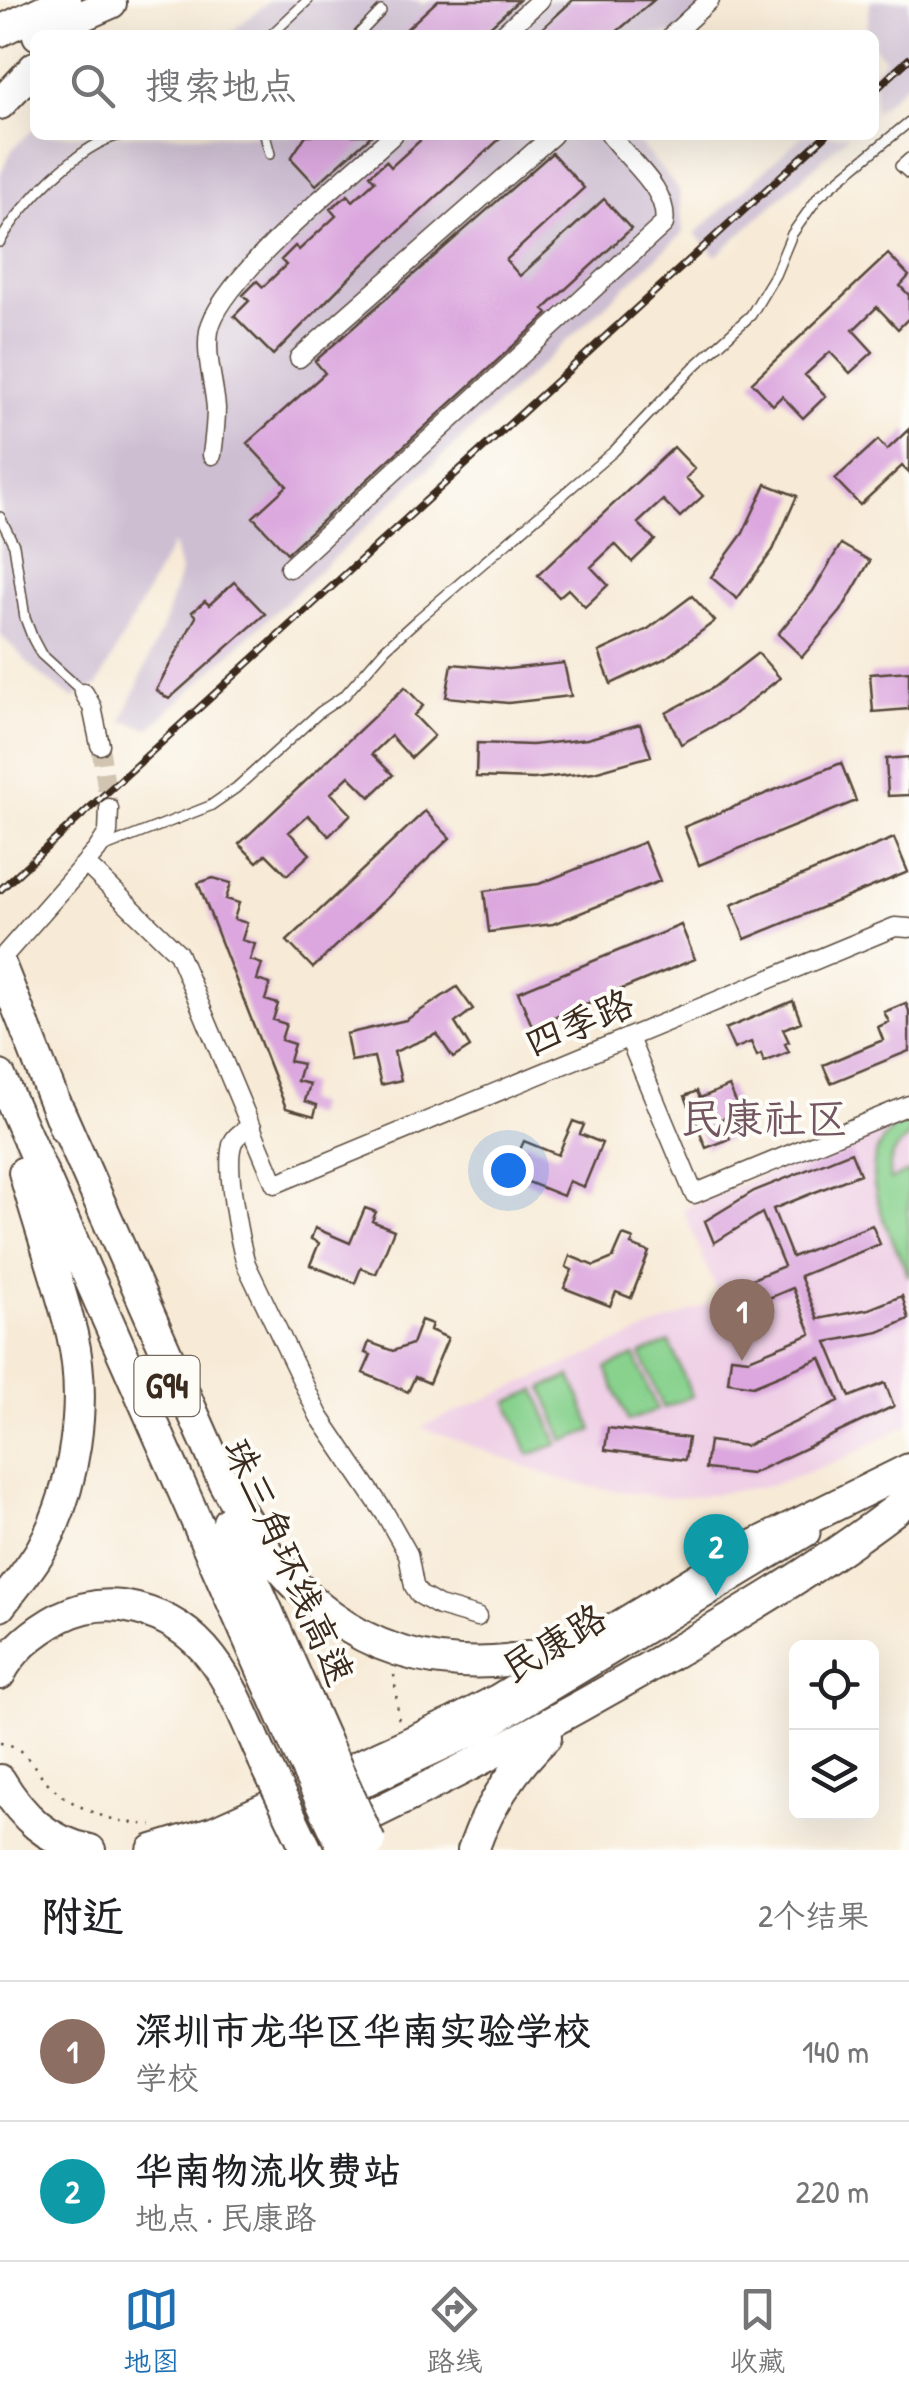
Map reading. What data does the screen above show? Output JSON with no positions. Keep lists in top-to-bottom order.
{
  "streets": {
    "highway": ["G94", "珠三角环线高速"],
    "main road": ["民康路"],
    "street": ["四季路"]
  },
  "districts": ["民康社区"],
  "page": {
    "search": "搜索地点",
    "pins": ["1", "2"],
    "heading": ["附近", "2个结果"],
    "list": [
      {
        "mark": "1",
        "name": "深圳市龙华区华南实验学校",
        "note": "学校",
        "value": "140 m"
      },
      {
        "mark": "2",
        "name": "华南物流收费站",
        "note": "地点 · 民康路",
        "value": "220 m"
      }
    ],
    "nav": ["地图", "路线", "收藏"]
  }
}
